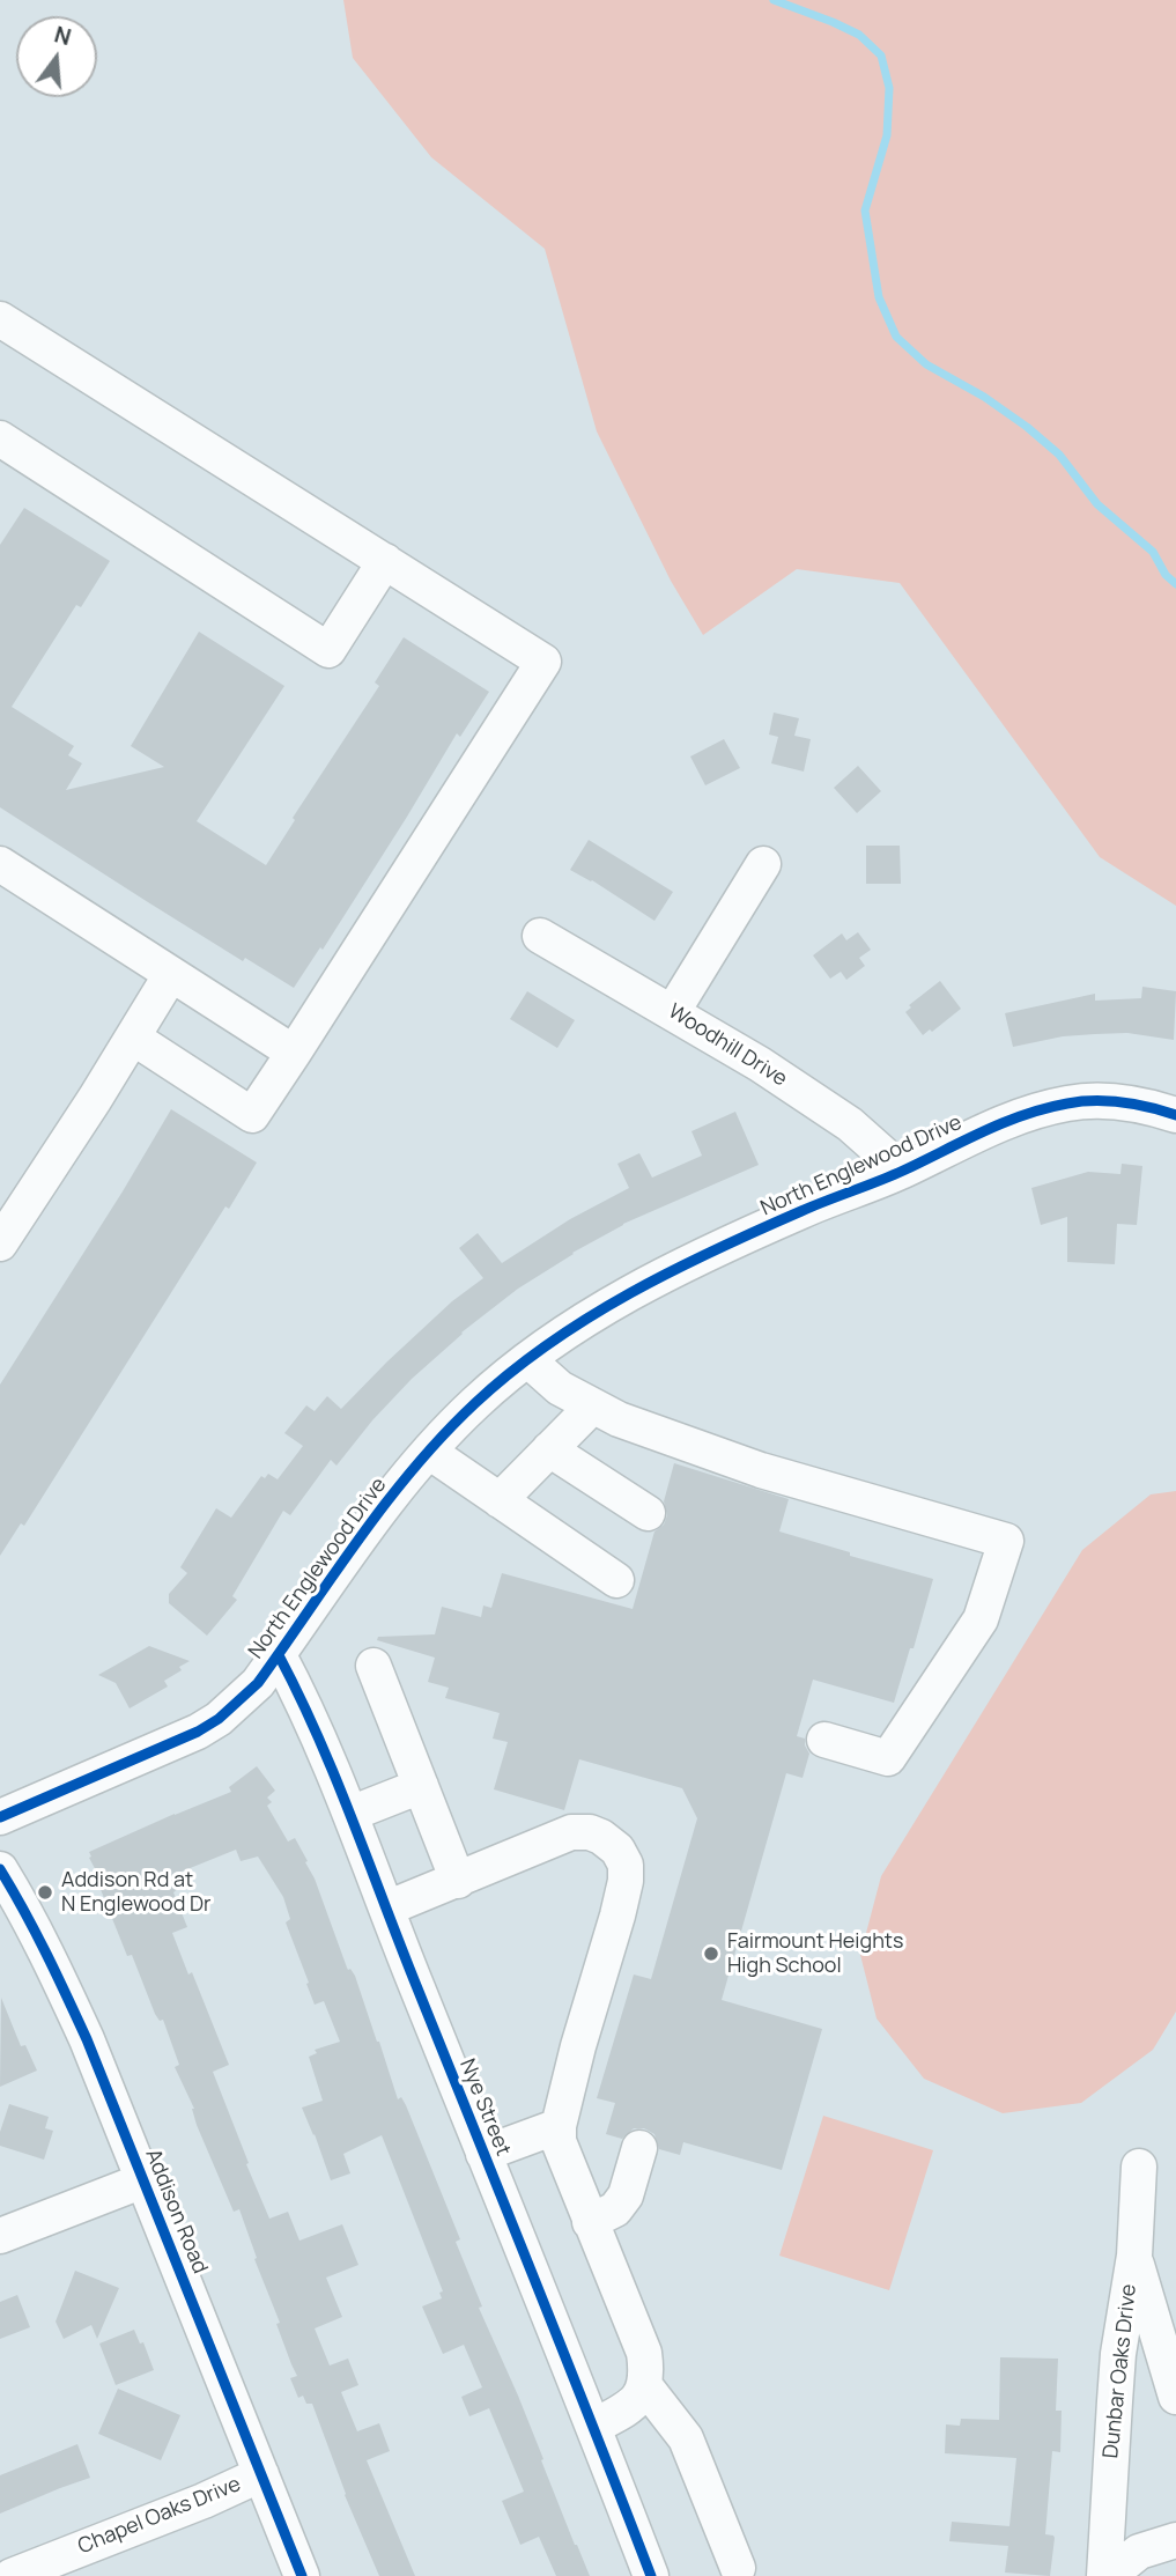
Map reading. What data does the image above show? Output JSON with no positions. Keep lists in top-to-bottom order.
{
  "streets": {
    "street": [
      "Woodhill Drive",
      "North Englewood Drive",
      "Nye Street",
      "Addison Road",
      "Dunbar Oaks Drive",
      "Chapel Oaks Drive"
    ]
  },
  "crossings": [
    ["Woodhill Drive", "North Englewood Drive"],
    ["North Englewood Drive", "Nye Street"],
    ["Addison Road", "Chapel Oaks Drive"]
  ],
  "places": ["Addison Rd at N Englewood Dr", "Fairmount Heights High School"],
  "north": "top"
}
